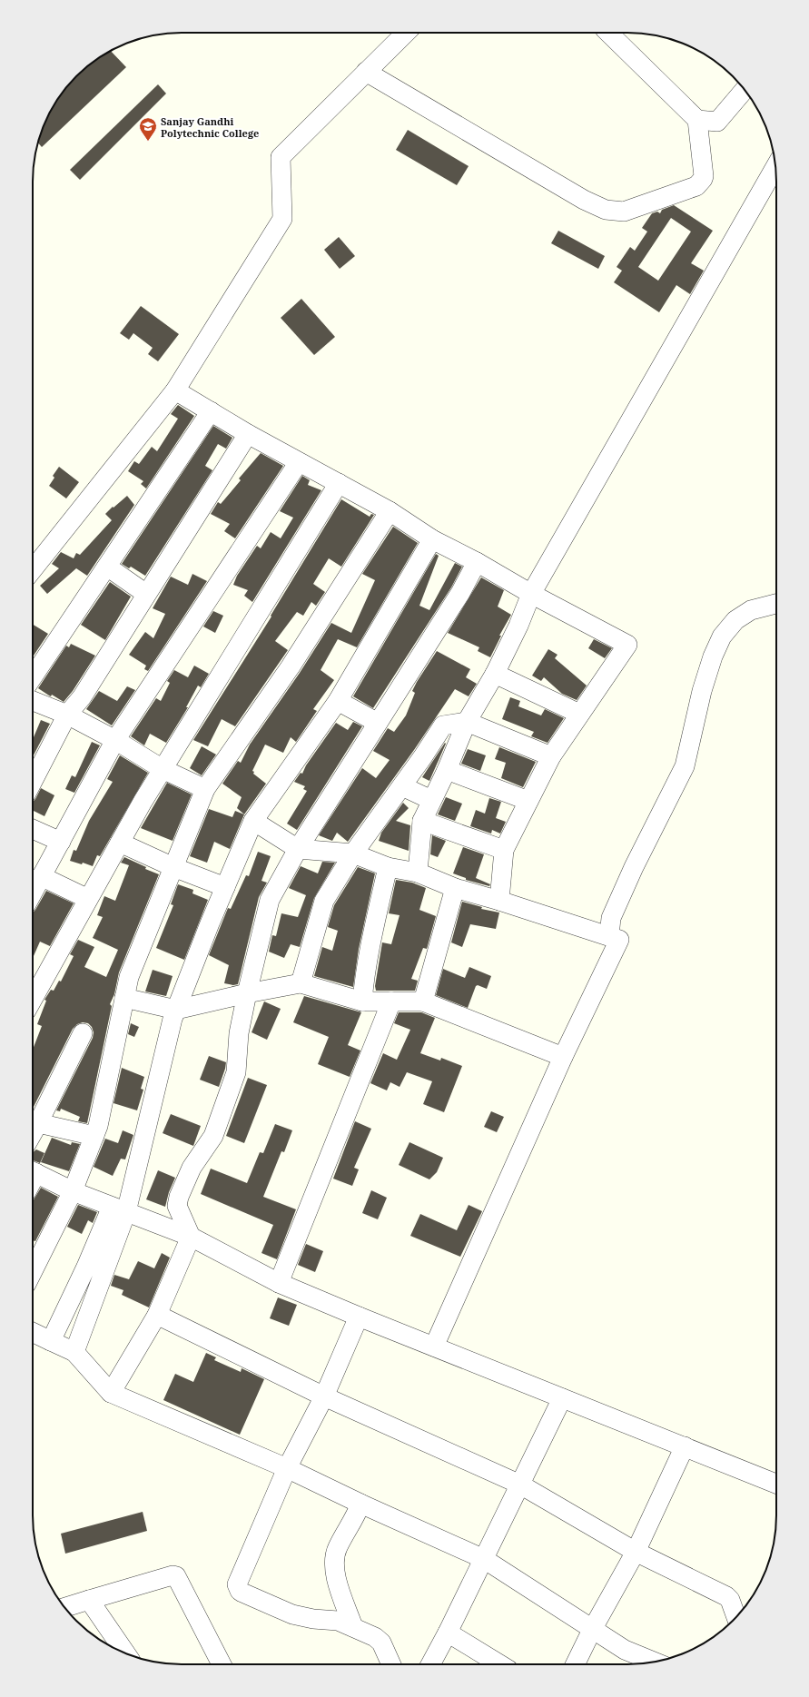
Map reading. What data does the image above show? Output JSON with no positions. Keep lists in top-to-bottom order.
{
  "places": {
    "school or university": ["Sanjay Gandhi Polytechnic College"]
  }
}
